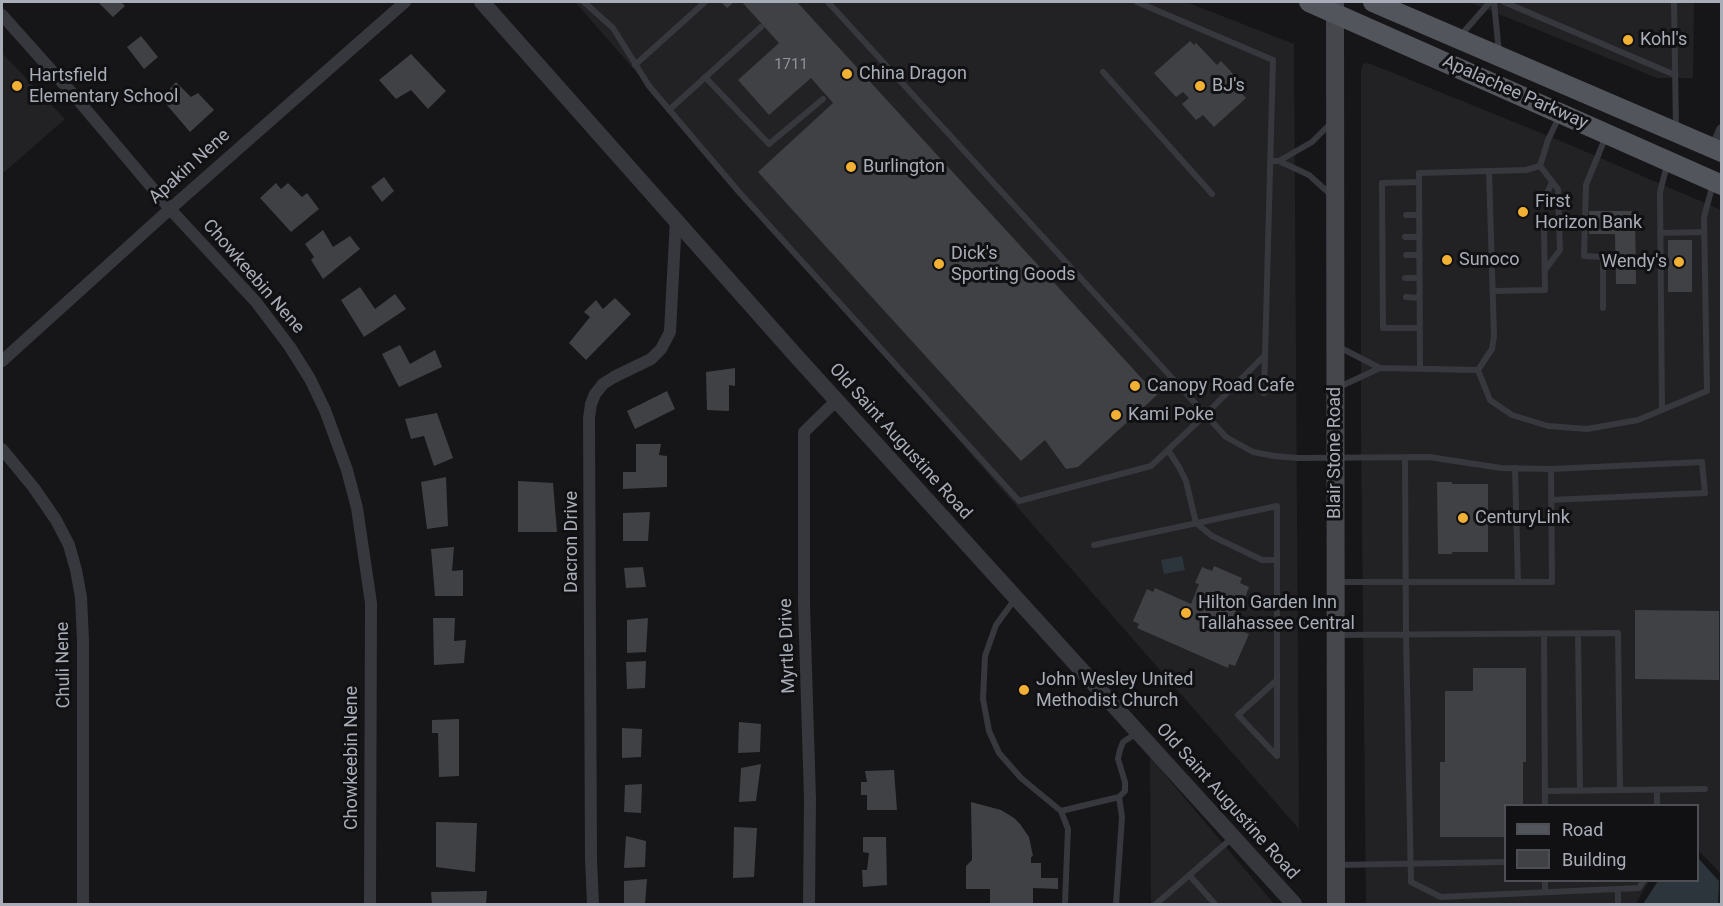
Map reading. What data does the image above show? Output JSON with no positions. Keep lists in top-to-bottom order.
{
  "streets": {
    "main road": ["Apalachee Parkway", "Blair Stone Road"],
    "street": [
      "Apakin Nene",
      "Chowkeebin Nene",
      "Old Saint Augustine Road",
      "Dacron Drive",
      "Myrtle Drive",
      "Chuli Nene"
    ]
  },
  "crossings": [
    ["Apalachee Parkway", "Blair Stone Road"],
    ["Apakin Nene", "Chowkeebin Nene"],
    ["Old Saint Augustine Road", "Dacron Drive"],
    ["Old Saint Augustine Road", "Myrtle Drive"]
  ],
  "places": [
    "Kohl's",
    "China Dragon",
    "Hartsfield Elementary School",
    "BJ's",
    "Burlington",
    "First Horizon Bank",
    "Sunoco",
    "Wendy's",
    "Dick's Sporting Goods",
    "Canopy Road Cafe",
    "Kami Poke",
    "CenturyLink",
    "Hilton Garden Inn Tallahassee Central",
    "John Wesley United Methodist Church"
  ],
  "house_numbers": ["1711"],
  "legend": ["Road", "Building"]
}
